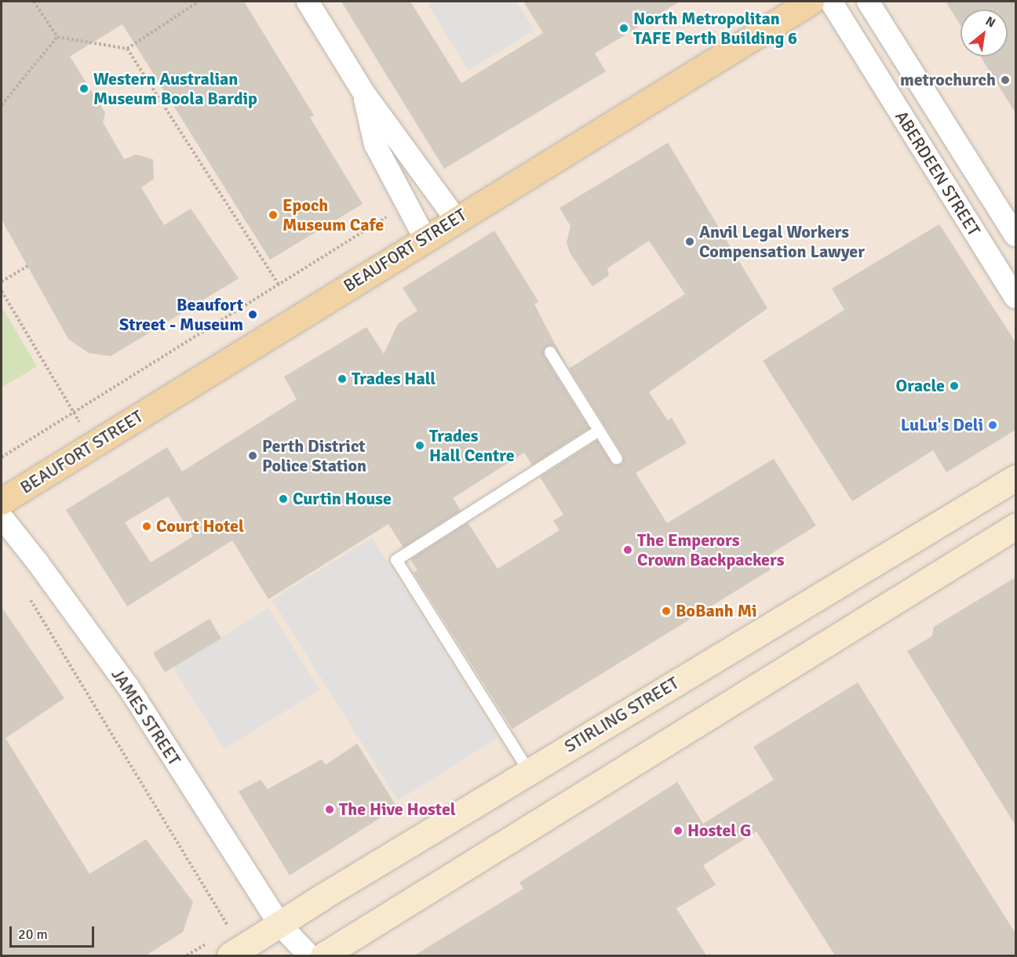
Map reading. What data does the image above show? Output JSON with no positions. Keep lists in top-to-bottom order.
{
  "streets": {
    "main road": ["BEAUFORT STREET"],
    "street": ["ABERDEEN STREET", "STIRLING STREET", "JAMES STREET"]
  },
  "crossings": [
    ["STIRLING STREET", "JAMES STREET"]
  ],
  "places": [
    "North Metropolitan TAFE Perth Building 6",
    "metrochurch",
    "Western Australian Museum Boola Bardip",
    "Epoch Museum Cafe",
    "Anvil Legal Workers Compensation Lawyer",
    "Beaufort Street - Museum",
    "Trades Hall",
    "Oracle",
    "LuLu's Deli",
    "Trades Hall Centre",
    "Perth District Police Station",
    "Curtin House",
    "Court Hotel",
    "The Emperors Crown Backpackers",
    "BoBanh Mi",
    "The Hive Hostel",
    "Hostel G"
  ],
  "scale_bar": "20 m",
  "north": "top right"
}
